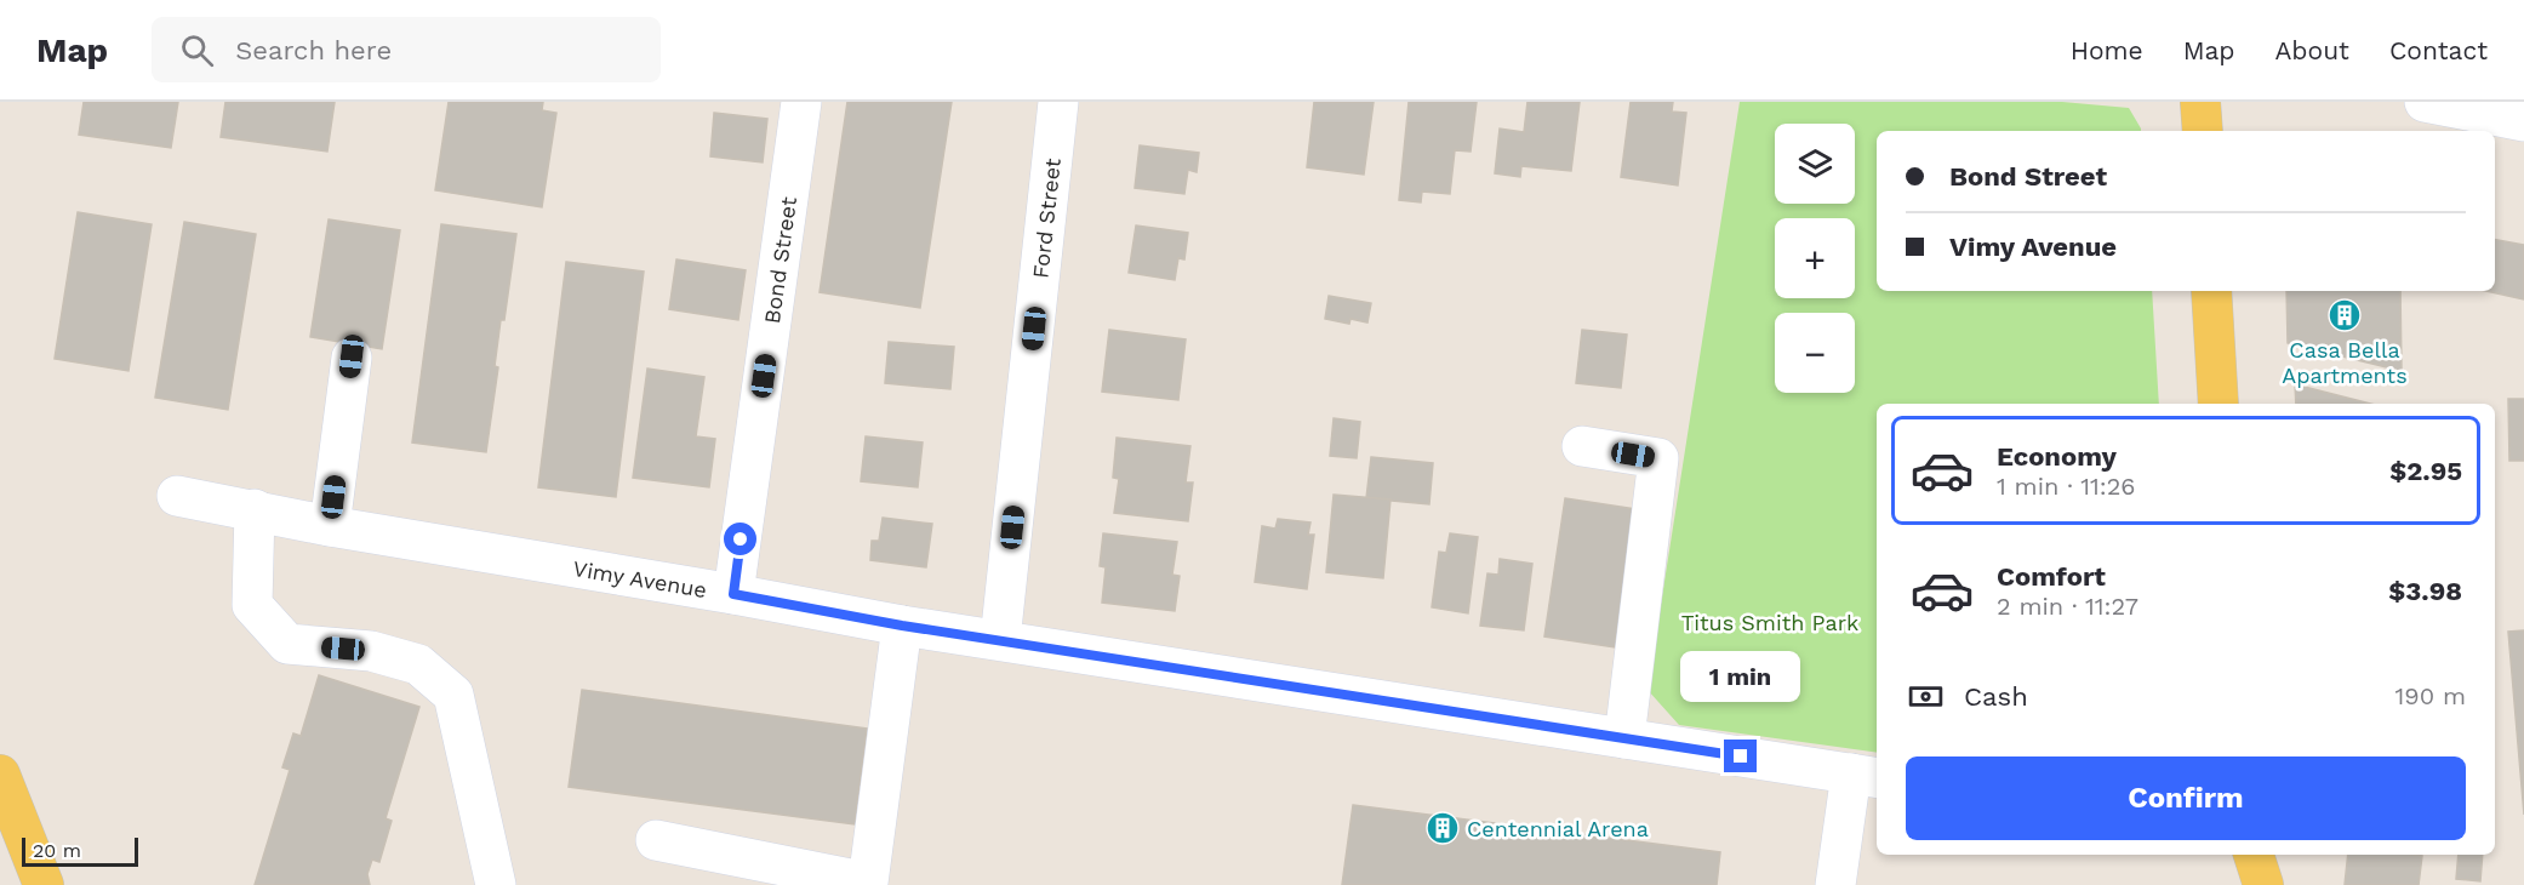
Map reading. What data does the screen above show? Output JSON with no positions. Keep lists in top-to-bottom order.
{
  "streets": {
    "street": ["Ford Street", "Bond Street", "Vimy Avenue"]
  },
  "crossings": [
    ["Ford Street", "Vimy Avenue"],
    ["Bond Street", "Vimy Avenue"]
  ],
  "parks": ["Titus Smith Park"],
  "places": {
    "building": ["Casa Bella Apartments", "Centennial Arena"]
  },
  "scale_bar": "20 m",
  "page": {
    "header": "Map",
    "search": "Search here",
    "nav": [
      "Home",
      "Map",
      "About",
      "Contact"
    ],
    "map_buttons": ["+", "−"],
    "banner": ["Bond Street", "Vimy Avenue"],
    "list": [
      {
        "name": "Economy",
        "note": "1 min · 11:26",
        "value": "$2.95"
      },
      {
        "name": "Comfort",
        "note": "2 min · 11:27",
        "value": "$3.98"
      }
    ],
    "bubble": "1 min",
    "pay": ["Cash", "190 m"],
    "buttons": "Confirm",
    "scale": "20 m"
  }
}
